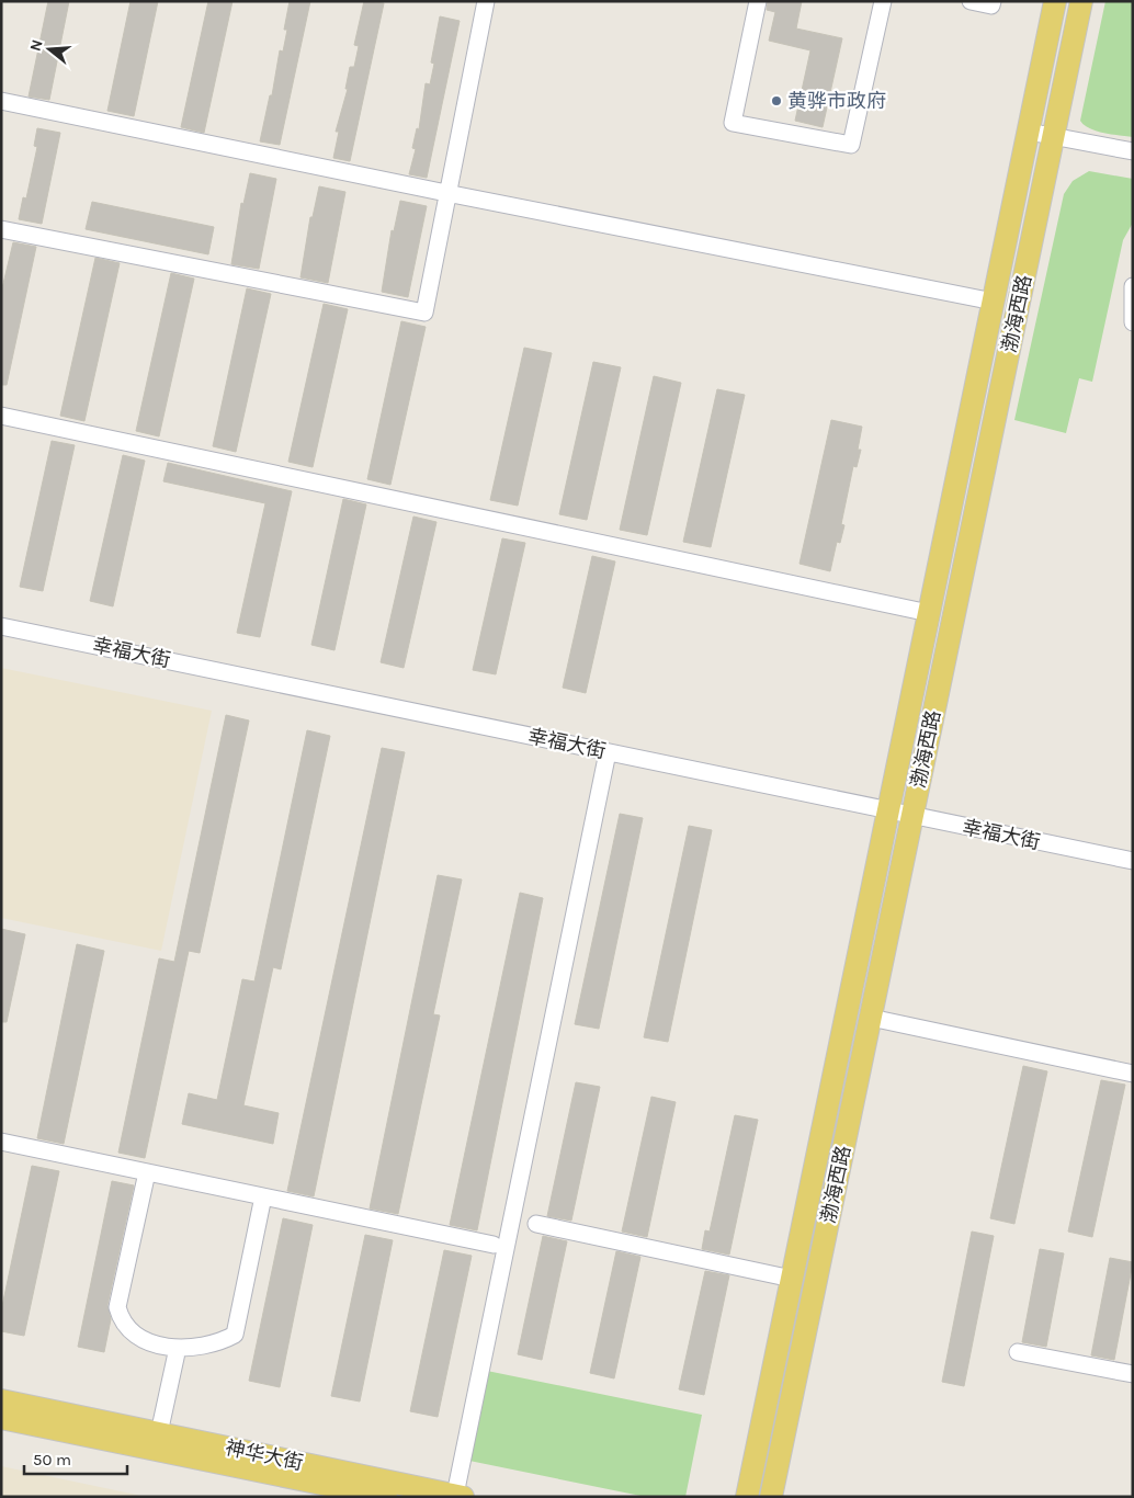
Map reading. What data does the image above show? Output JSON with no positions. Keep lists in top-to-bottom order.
{
  "streets": {
    "main road": ["渤海西路", "神华大街"],
    "street": ["幸福大街"]
  },
  "crossings": [
    ["渤海西路", "幸福大街"]
  ],
  "places": ["黄骅市政府"],
  "scale_bar": "50 m",
  "north": "left"
}
